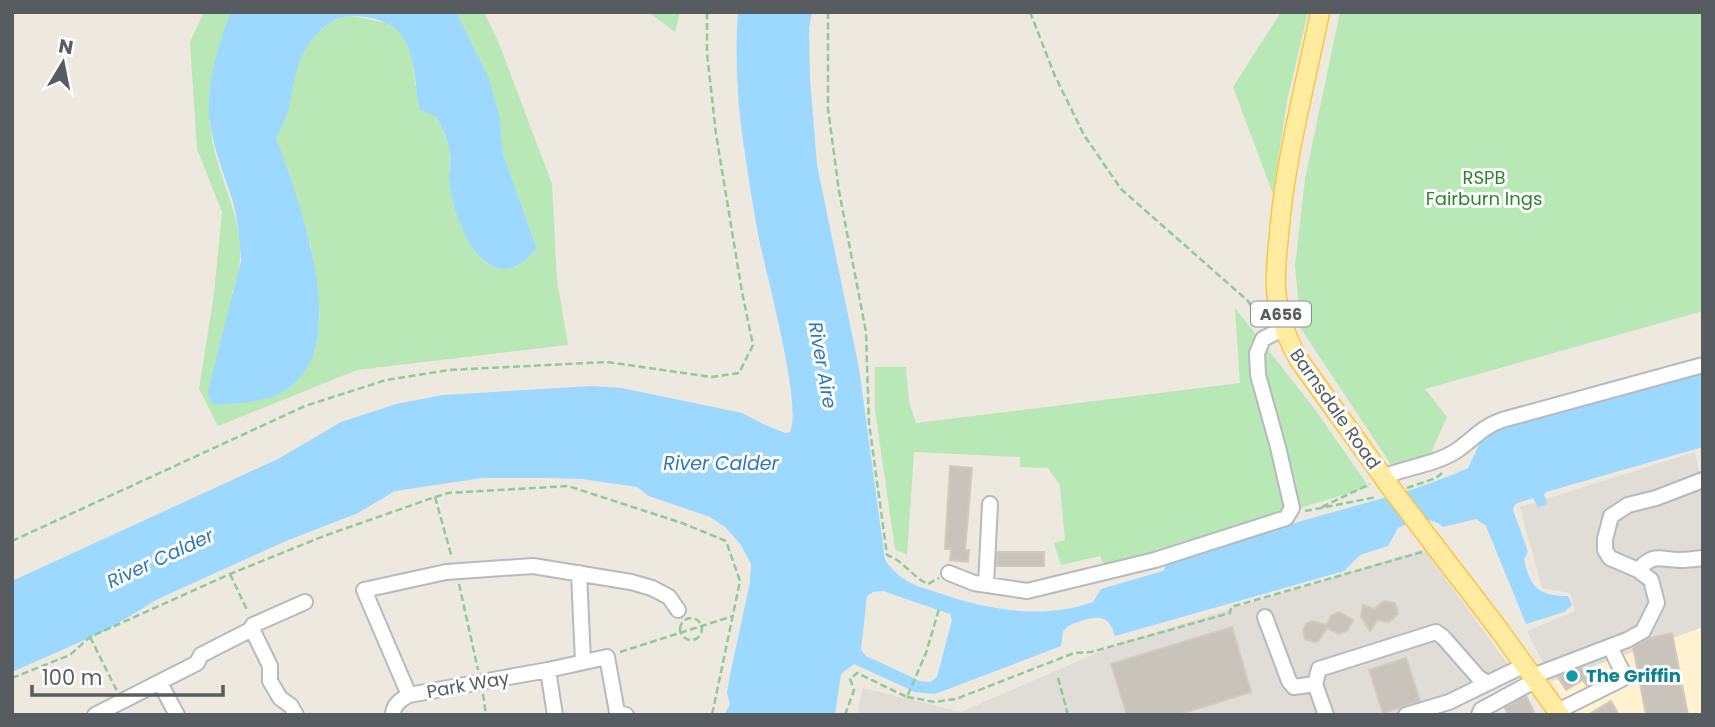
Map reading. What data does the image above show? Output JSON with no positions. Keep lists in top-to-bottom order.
{
  "streets": {
    "main road": ["A656", "Barnsdale Road"],
    "street": ["Park Way"]
  },
  "crossings": [
    ["A656", "Barnsdale Road"]
  ],
  "water": ["River Aire", "River Calder"],
  "parks": ["RSPB Fairburn Ings"],
  "places": ["The Griffin"],
  "scale_bar": "100 m",
  "north": "top"
}
